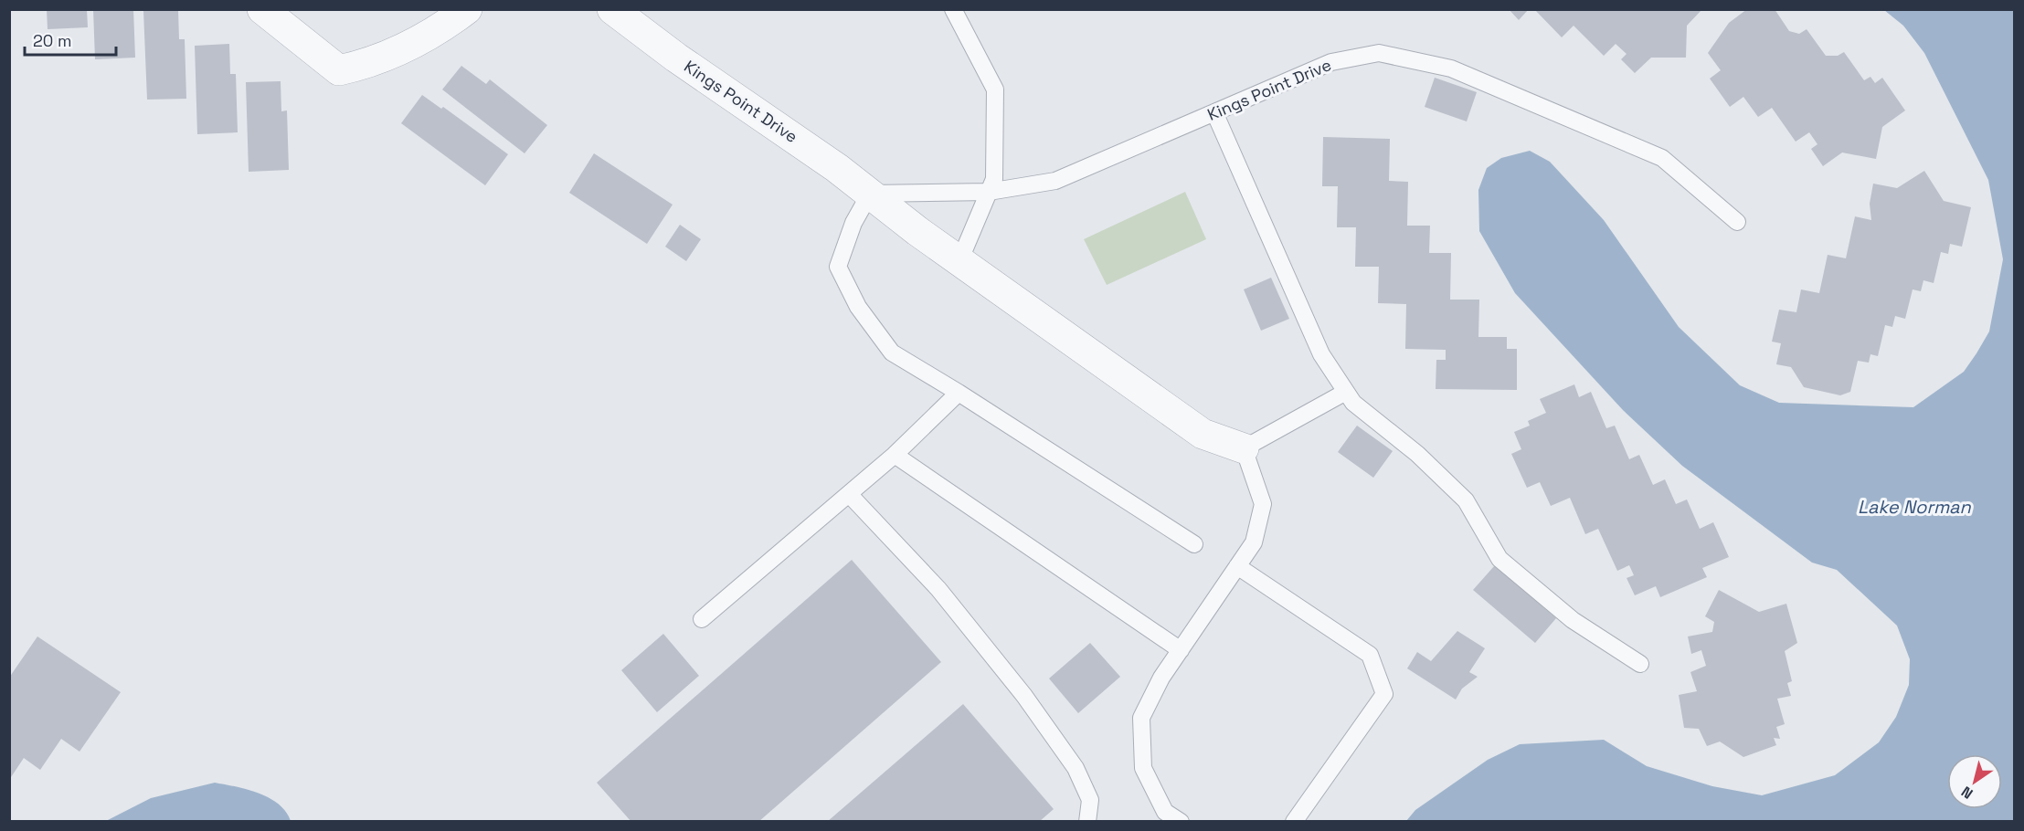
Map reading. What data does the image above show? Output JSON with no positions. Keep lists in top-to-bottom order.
{
  "streets": {
    "street": ["Kings Point Drive"]
  },
  "water": ["Lake Norman"],
  "scale_bar": "20 m",
  "north": "bottom left"
}
